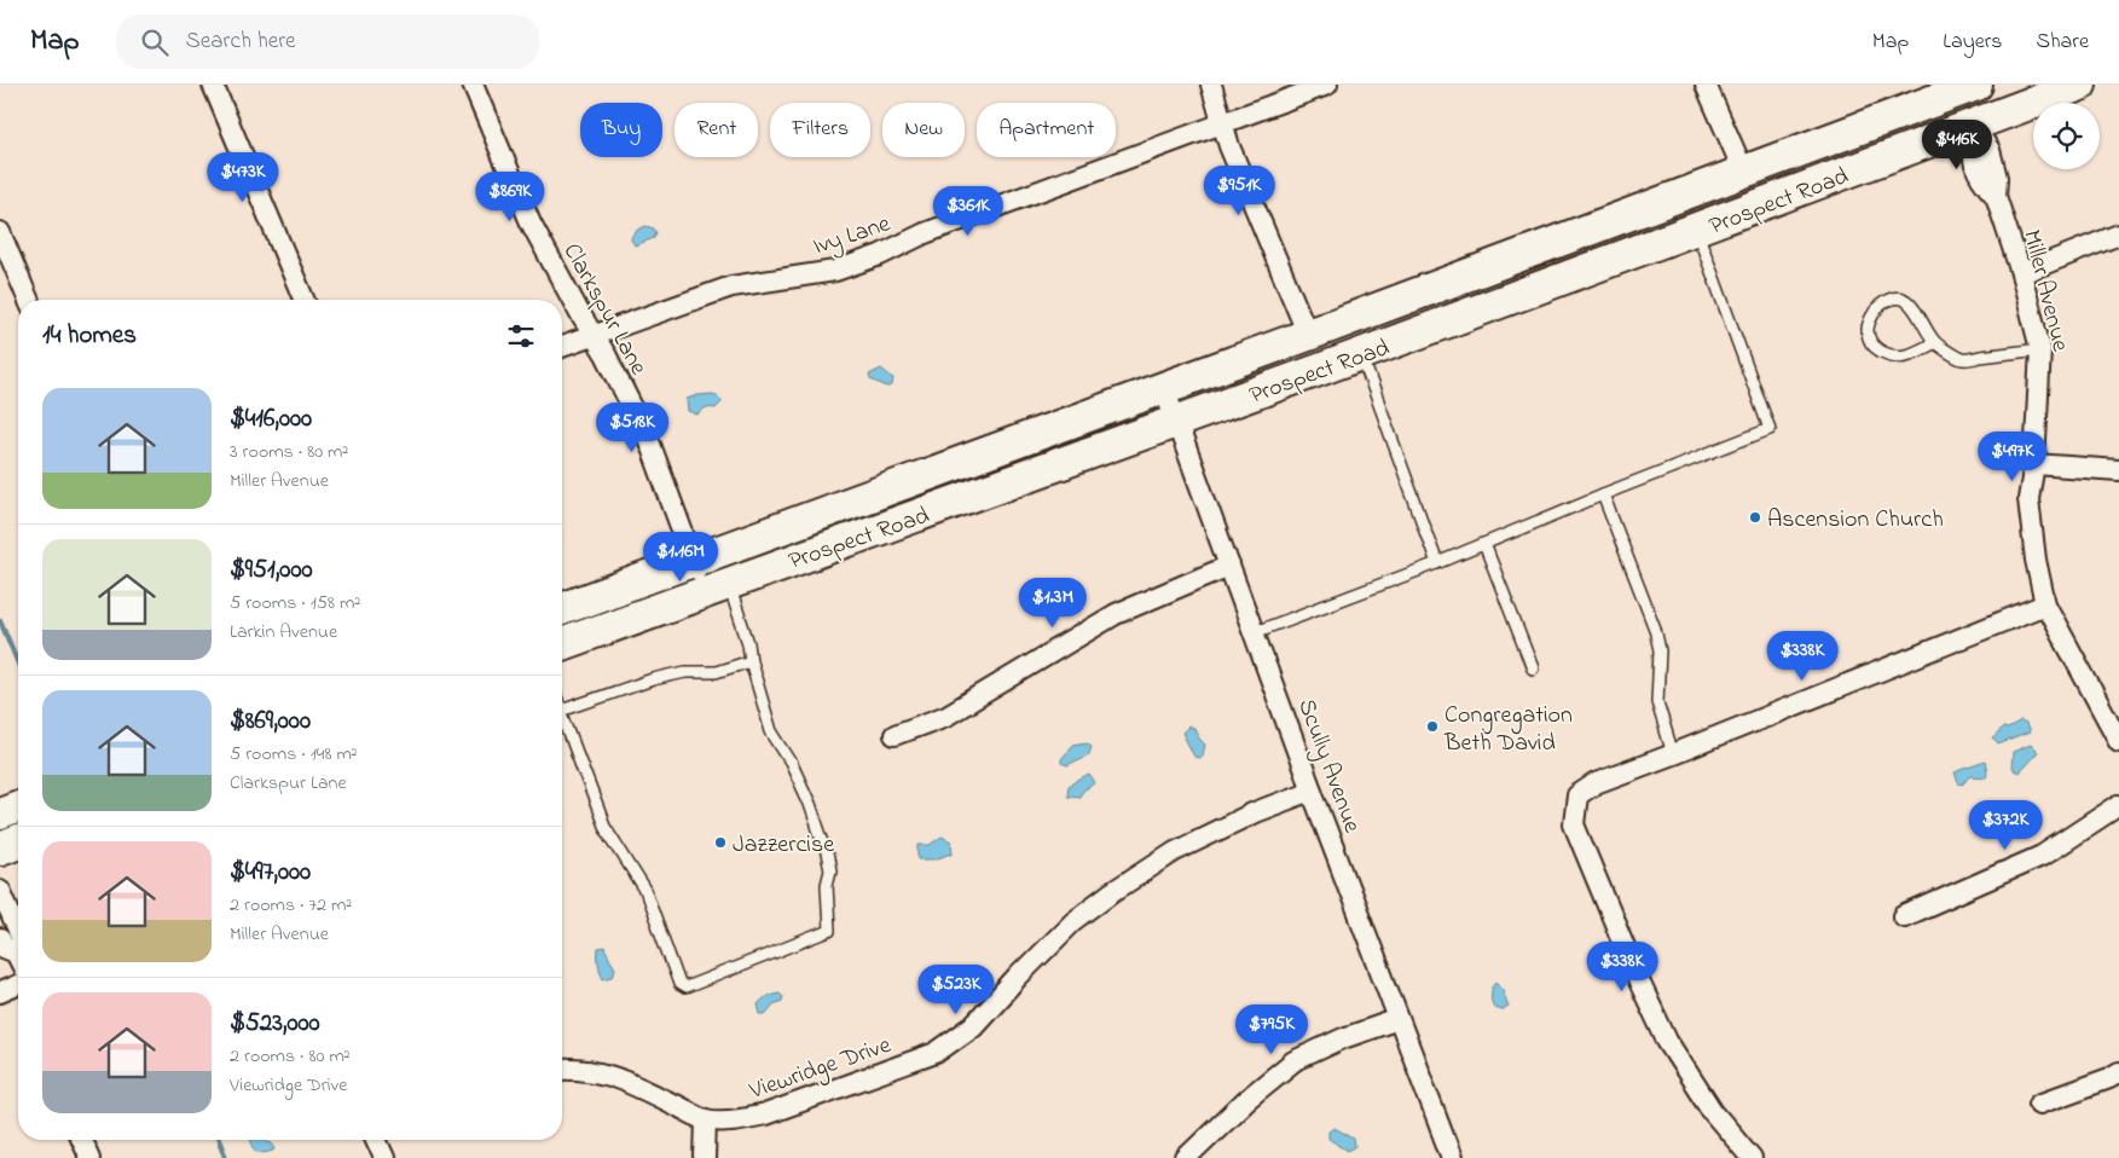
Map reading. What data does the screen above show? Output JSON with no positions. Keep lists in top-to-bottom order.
{
  "streets": {
    "main road": ["Prospect Road"],
    "street": [
      "Ivy Lane",
      "Miller Avenue",
      "Clarkspur Lane",
      "Scully Avenue",
      "Viewridge Drive"
    ]
  },
  "crossings": [
    ["Prospect Road", "Miller Avenue"],
    ["Prospect Road", "Clarkspur Lane"],
    ["Prospect Road", "Scully Avenue"],
    ["Ivy Lane", "Clarkspur Lane"],
    ["Scully Avenue", "Viewridge Drive"]
  ],
  "places": ["Ascension Church", "Congregation Beth David", "Jazzercise"],
  "page": {
    "header": "Map",
    "search": "Search here",
    "nav": ["Map", "Layers", "Share"],
    "chip": [
      "Buy",
      "Rent",
      "Filters",
      "New",
      "Apartment"
    ],
    "price": [
      "$416K",
      "$473K",
      "$951K",
      "$869K",
      "$361K",
      "$518K",
      "$497K",
      "$1.16M",
      "$1.3M",
      "$338K",
      "$372K",
      "$338K",
      "$523K",
      "$795K"
    ],
    "heading": "14 homes",
    "list": [
      {
        "name": "$416,000",
        "note": "3 rooms · 80 m² · Miller Avenue"
      },
      {
        "name": "$951,000",
        "note": "5 rooms · 158 m² · Larkin Avenue"
      },
      {
        "name": "$869,000",
        "note": "5 rooms · 148 m² · Clarkspur Lane"
      },
      {
        "name": "$497,000",
        "note": "2 rooms · 72 m² · Miller Avenue"
      },
      {
        "name": "$523,000",
        "note": "2 rooms · 80 m² · Viewridge Drive"
      }
    ]
  }
}
